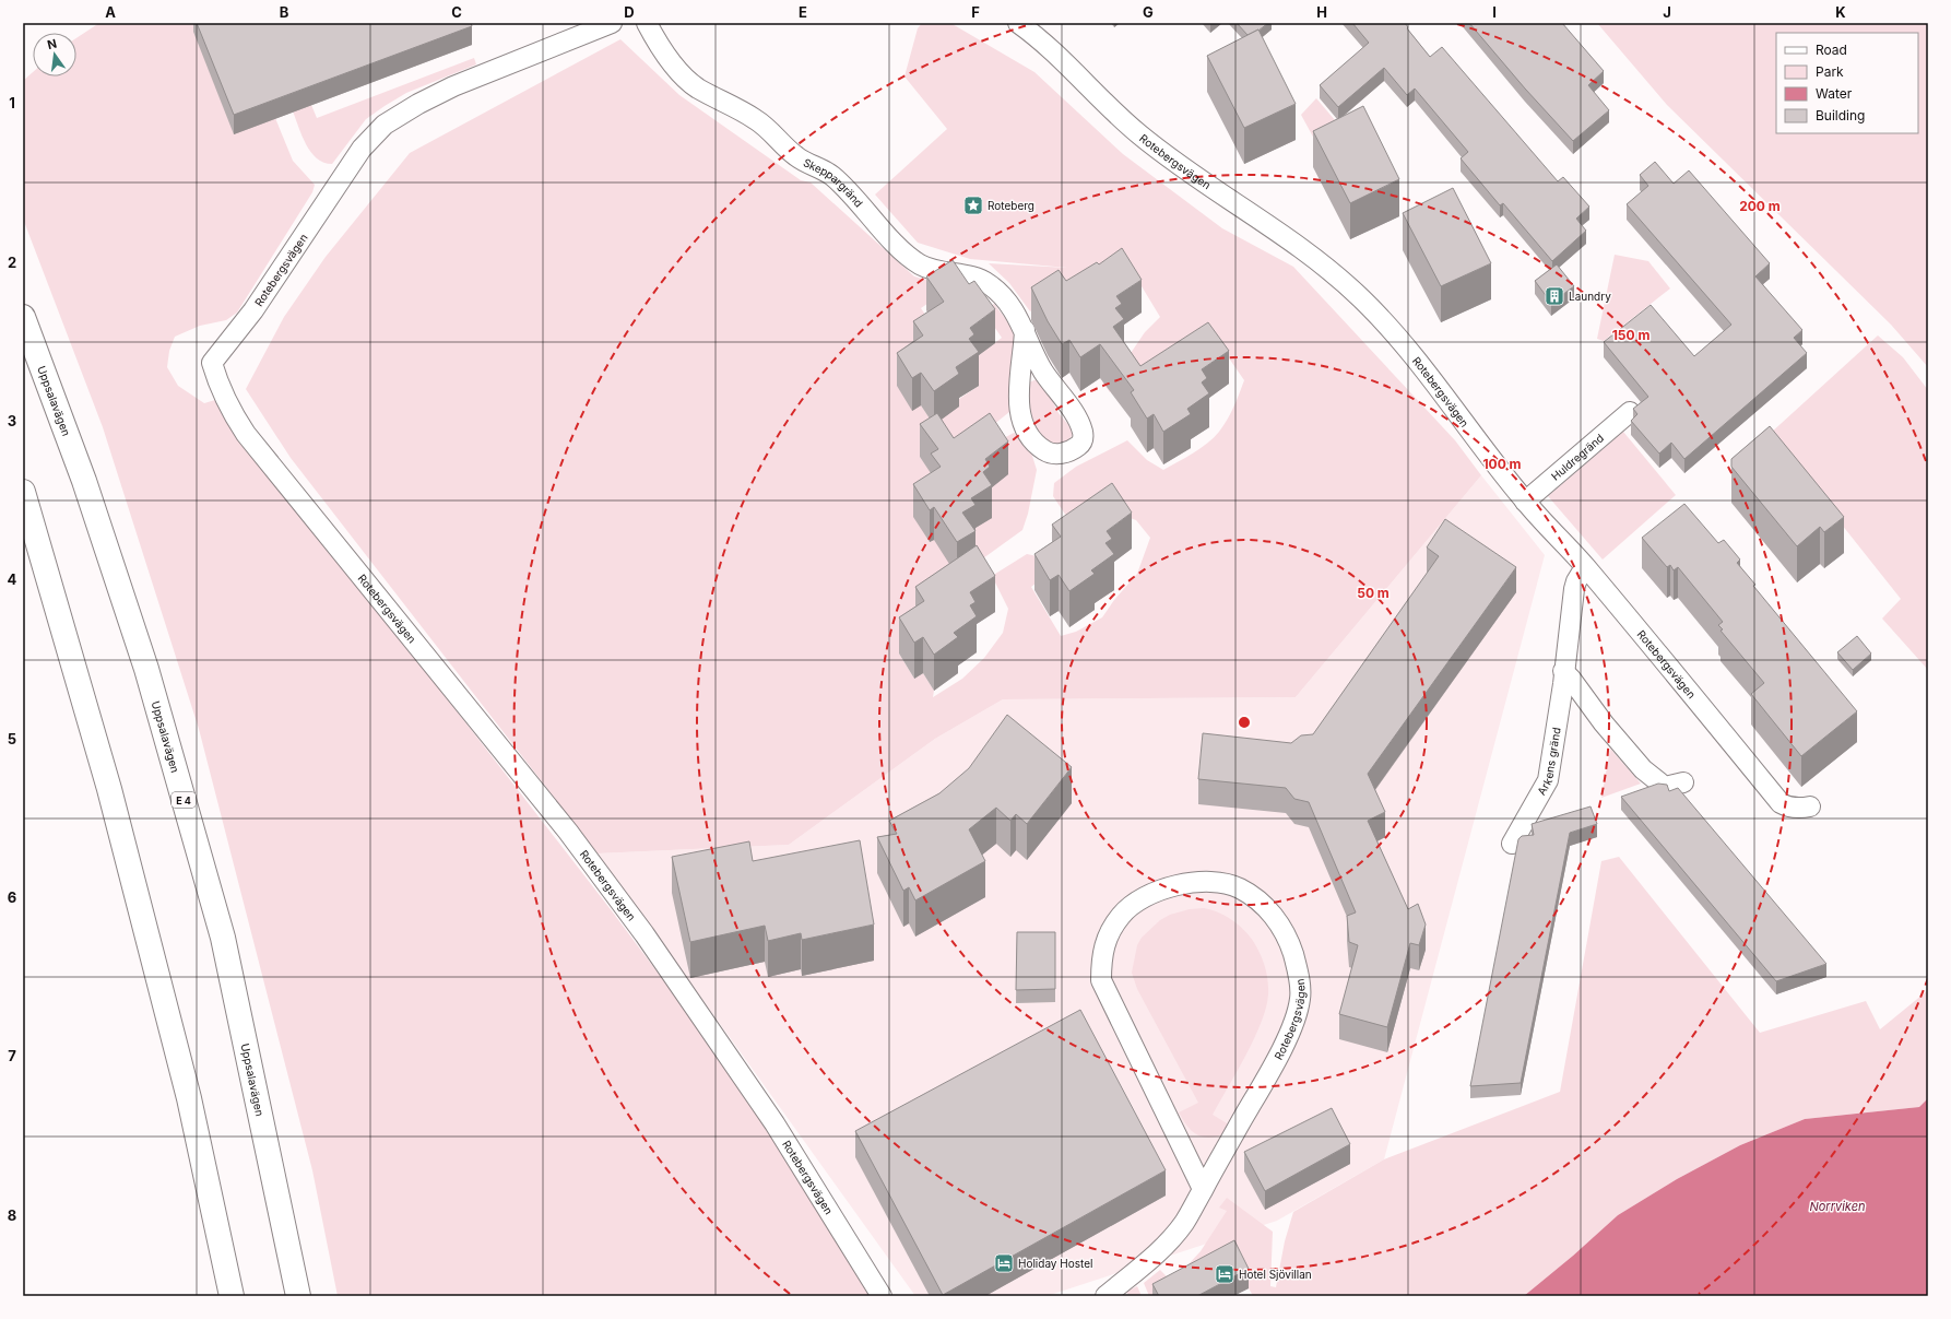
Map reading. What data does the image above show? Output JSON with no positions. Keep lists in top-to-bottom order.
{
  "streets": {
    "highway": ["Uppsalavägen", "E 4"],
    "street": [
      "Rotebergsvägen",
      "Skeppargränd",
      "Huldregränd",
      "Arkens gränd"
    ]
  },
  "crossings": [
    ["Rotebergsvägen", "Huldregränd"],
    ["Rotebergsvägen", "Arkens gränd"]
  ],
  "water": ["Norrviken"],
  "places": {
    "place": ["Roteberg"],
    "building": ["Laundry"],
    "hotel": ["Holiday Hostel", "Hotel Sjövillan"]
  },
  "legend": [
    "Road",
    "Park",
    "Water",
    "Building"
  ],
  "north": "top",
  "grid": {
    "columns": [
      "A",
      "B",
      "C",
      "D",
      "E",
      "F",
      "G",
      "H",
      "I",
      "J",
      "K"
    ],
    "rows": [
      "1",
      "2",
      "3",
      "4",
      "5",
      "6",
      "7",
      "8"
    ]
  },
  "rings": [
    "200 m",
    "150 m",
    "100 m",
    "50 m"
  ]
}
